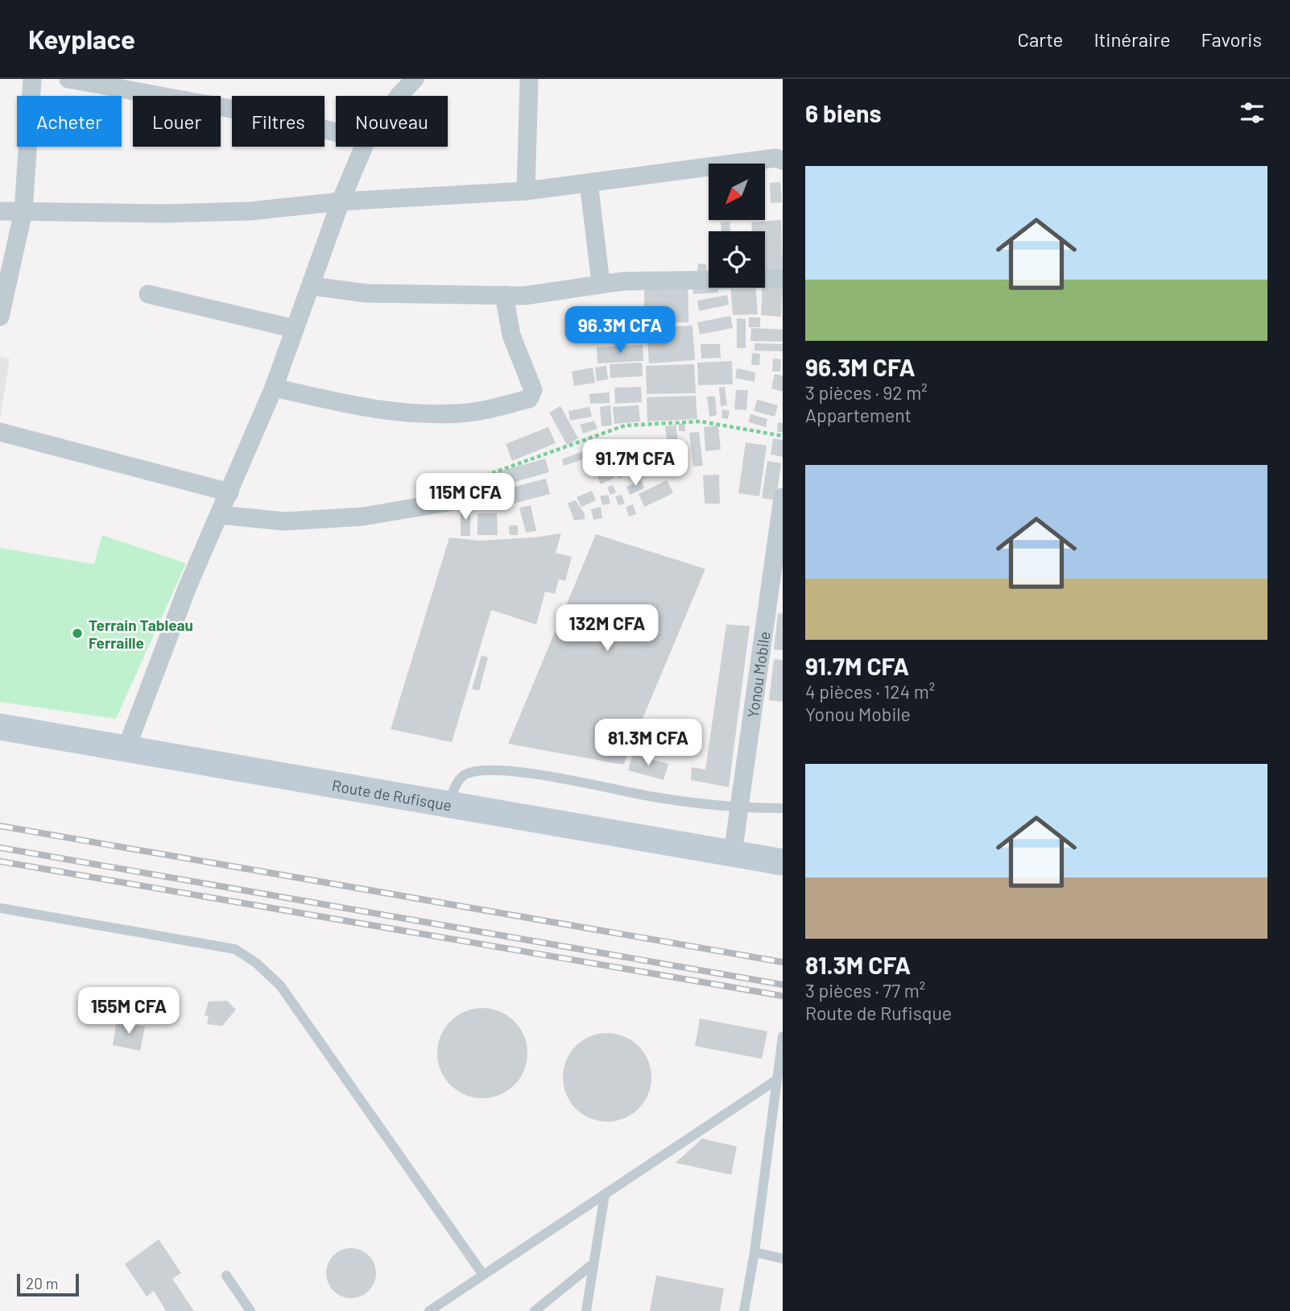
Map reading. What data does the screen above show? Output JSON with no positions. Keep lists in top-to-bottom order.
{
  "streets": {
    "main road": ["Route de Rufisque"],
    "street": ["Yonou Mobile"]
  },
  "crossings": [
    ["Yonou Mobile", "Route de Rufisque"]
  ],
  "places": ["Terrain Tableau Ferraille"],
  "scale_bar": "20 m",
  "north": "bottom left",
  "page": {
    "header": "Keyplace",
    "nav": ["Carte", "Itinéraire", "Favoris"],
    "heading": "6 biens",
    "chip": [
      "Acheter",
      "Louer",
      "Filtres",
      "Nouveau"
    ],
    "list": [
      {
        "name": "96.3M CFA",
        "note": "3 pièces · 92 m² · Appartement"
      },
      {
        "name": "91.7M CFA",
        "note": "4 pièces · 124 m² · Yonou Mobile"
      },
      {
        "name": "81.3M CFA",
        "note": "3 pièces · 77 m² · Route de Rufisque"
      }
    ],
    "price": [
      "96.3M CFA",
      "91.7M CFA",
      "115M CFA",
      "132M CFA",
      "81.3M CFA",
      "155M CFA"
    ],
    "scale": "20 m"
  }
}
